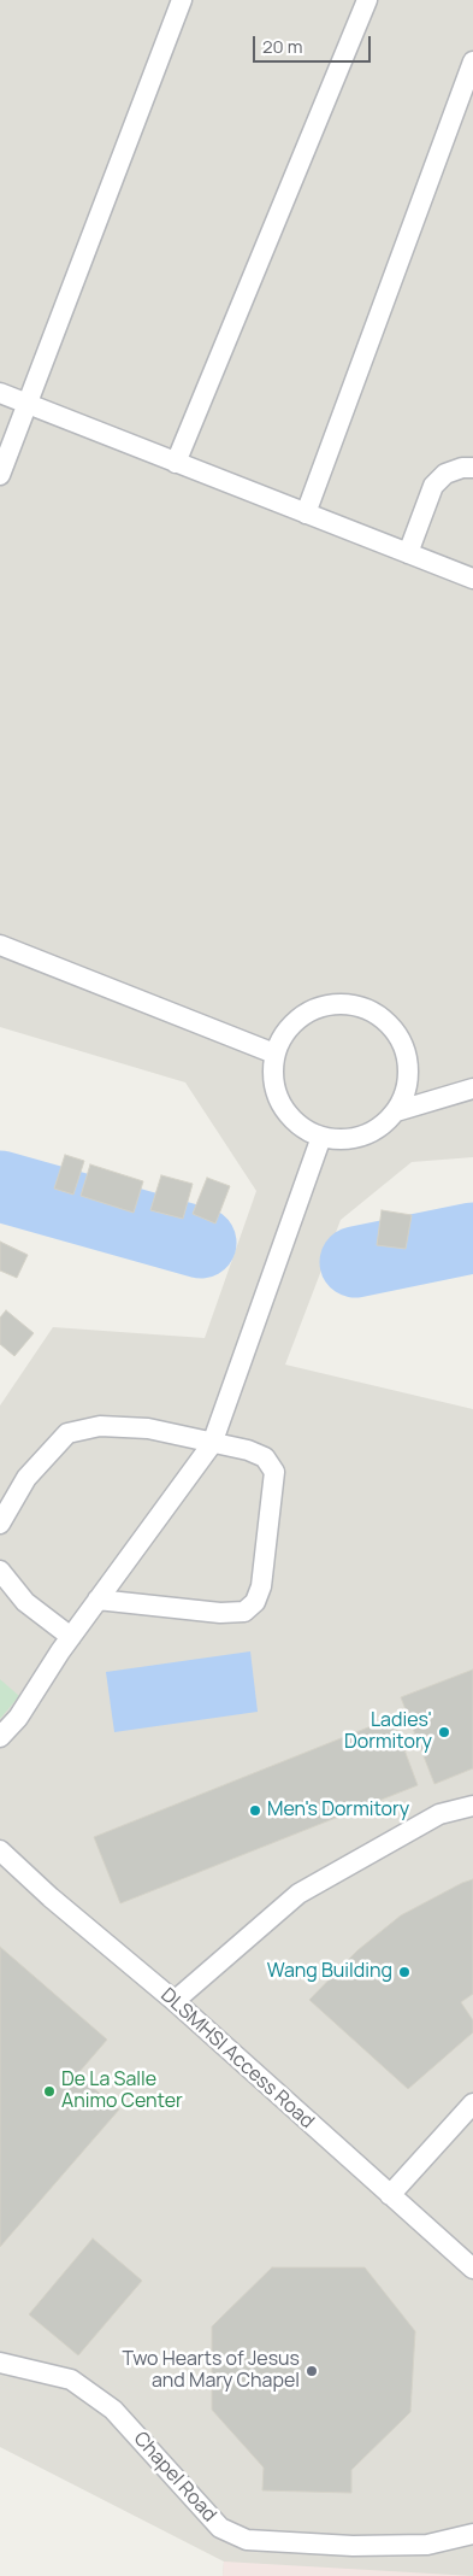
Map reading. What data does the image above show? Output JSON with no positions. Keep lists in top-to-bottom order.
{
  "streets": {
    "lane": ["DLSMHSI Access Road", "Chapel Road"]
  },
  "places": [
    "Ladies' Dormitory",
    "Men's Dormitory",
    "Wang Building",
    "De La Salle Animo Center",
    "Two Hearts of Jesus and Mary Chapel"
  ],
  "scale_bar": "20 m"
}
